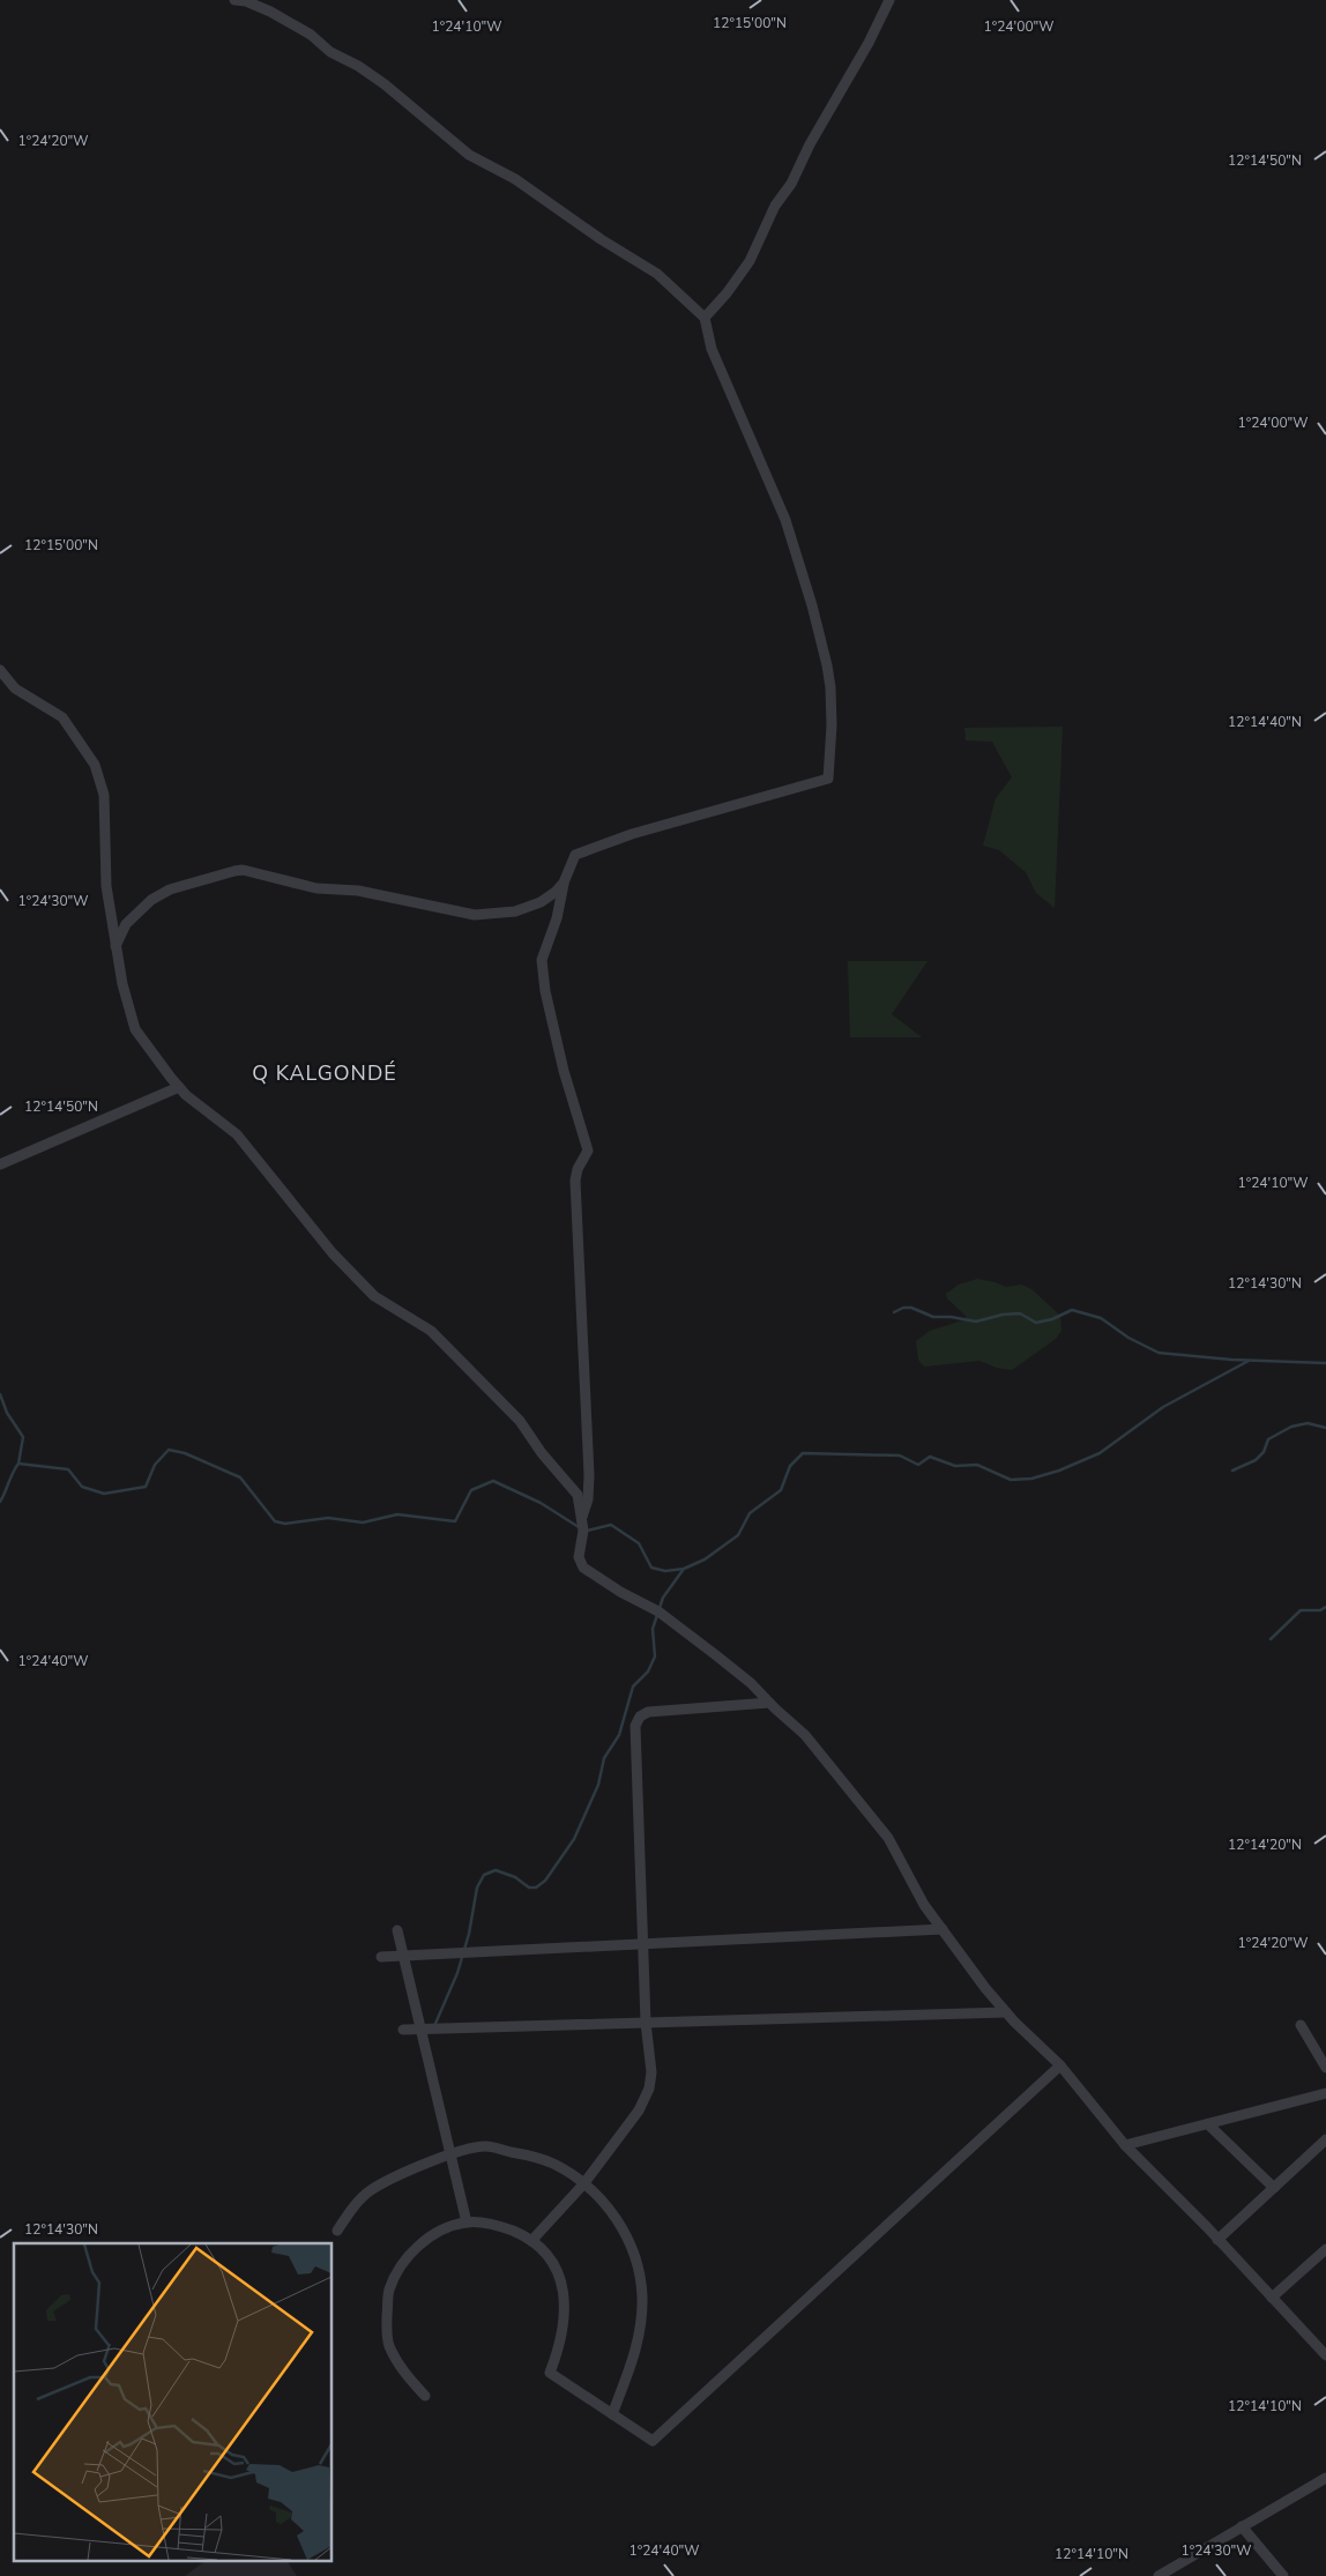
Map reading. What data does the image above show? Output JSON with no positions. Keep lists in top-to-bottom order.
{
  "districts": ["Q KALGONDÉ"],
  "coordinates": [
    "12°15'00\"N",
    "1°24'10\"W",
    "1°24'00\"W",
    "1°24'20\"W",
    "12°14'50\"N",
    "12°14'40\"N",
    "1°24'30\"W",
    "12°14'30\"N",
    "1°24'40\"W",
    "12°14'20\"N",
    "12°14'10\"N"
  ]
}
